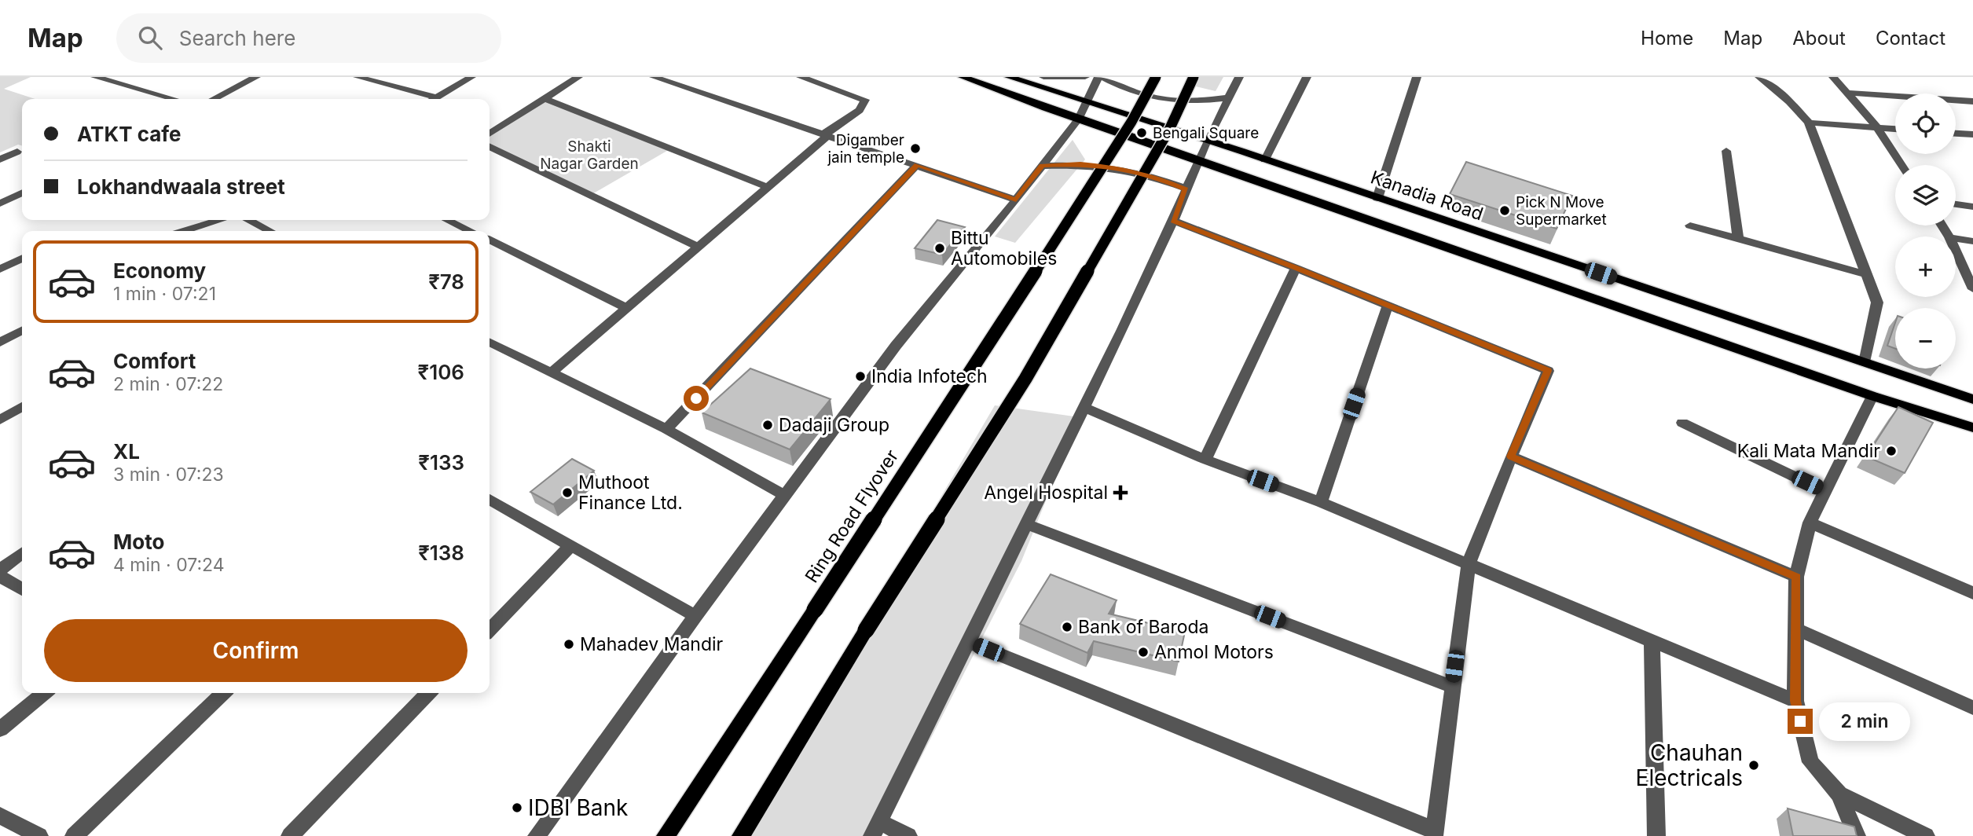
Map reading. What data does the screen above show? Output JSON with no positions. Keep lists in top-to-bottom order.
{
  "streets": {
    "main road": ["Kanadia Road", "Ring Road Flyover"]
  },
  "parks": ["Shakti Nagar Garden"],
  "places": {
    "other": [
      "Bengali Square",
      "Digamber jain temple",
      "Pick N Move Supermarket",
      "Bittu Automobiles",
      "India Infotech",
      "Dadaji Group",
      "Kali Mata Mandir",
      "Muthoot Finance Ltd.",
      "Bank of Baroda",
      "Mahadev Mandir",
      "Anmol Motors",
      "Chauhan Electricals",
      "IDBI Bank"
    ],
    "health": ["Angel Hospital"]
  },
  "page": {
    "header": "Map",
    "search": "Search here",
    "nav": [
      "Home",
      "Map",
      "About",
      "Contact"
    ],
    "map_buttons": ["+", "−"],
    "banner": ["ATKT cafe", "Lokhandwaala street"],
    "list": [
      {
        "name": "Economy",
        "note": "1 min · 07:21",
        "value": "₹78"
      },
      {
        "name": "Comfort",
        "note": "2 min · 07:22",
        "value": "₹106"
      },
      {
        "name": "XL",
        "note": "3 min · 07:23",
        "value": "₹133"
      },
      {
        "name": "Moto",
        "note": "4 min · 07:24",
        "value": "₹138"
      }
    ],
    "buttons": "Confirm",
    "bubble": "2 min"
  }
}
